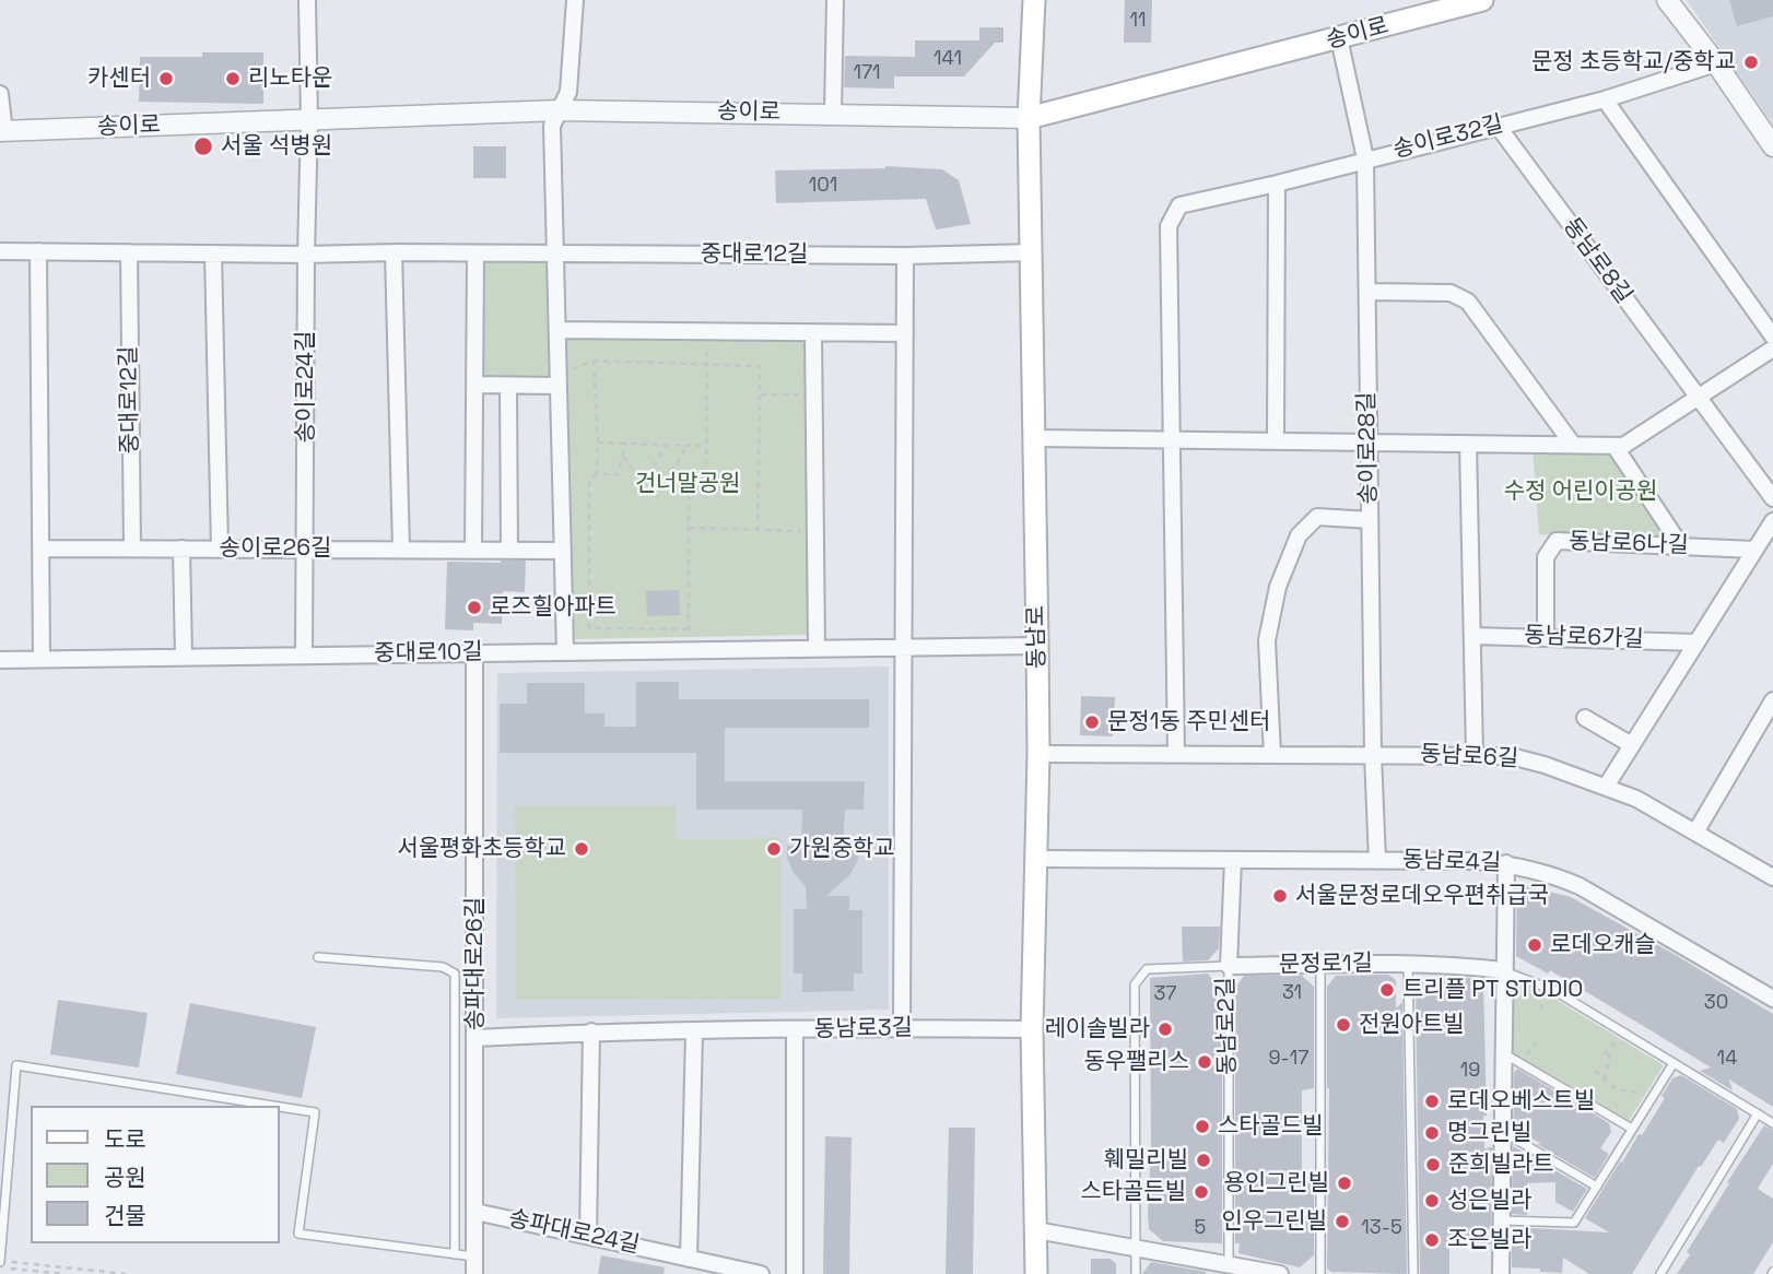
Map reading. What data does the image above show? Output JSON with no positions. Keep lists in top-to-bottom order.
{
  "streets": {
    "main road": ["송이로", "동남로"],
    "street": [
      "송이로32길",
      "중대로12길",
      "동남로8길",
      "송이로24길",
      "송이로28길",
      "동남로6나길",
      "송이로26길",
      "동남로6가길",
      "중대로10길",
      "동남로6길",
      "동남로4길",
      "송파대로26길",
      "문정로1길",
      "동남로3길",
      "송파대로24길"
    ],
    "lane": ["동남로2길"]
  },
  "crossings": [
    ["송이로", "송이로24길"],
    ["송이로", "송이로28길"],
    ["송이로", "동남로"],
    ["송이로32길", "동남로8길"],
    ["송이로32길", "송이로28길"],
    ["중대로12길", "송이로24길"],
    ["중대로12길", "송이로26길"],
    ["중대로12길", "동남로"],
    ["송이로24길", "송이로26길"],
    ["송이로24길", "중대로10길"],
    ["송이로28길", "동남로6길"],
    ["송이로28길", "동남로4길"],
    ["동남로6나길", "동남로6가길"],
    ["동남로", "중대로10길"],
    ["동남로", "동남로6길"],
    ["동남로", "동남로4길"],
    ["동남로", "동남로3길"],
    ["중대로10길", "송파대로26길"],
    ["송파대로26길", "동남로3길"],
    ["송파대로26길", "송파대로24길"],
    ["문정로1길", "동남로2길"]
  ],
  "parks": ["건너말공원", "수정 어린이공원"],
  "places": [
    "문정 초등학교/중학교",
    "카센터",
    "리노타운",
    "서울 석병원",
    "로즈힐아파트",
    "문정1동 주민센터",
    "서울평화초등학교",
    "가원중학교",
    "서울문정로데오우편취급국",
    "로데오캐슬",
    "트리플 PT STUDIO",
    "전원아트빌",
    "레이솔빌라",
    "동우팰리스",
    "로데오베스트빌",
    "스타골드빌",
    "명그린빌",
    "훼밀리빌",
    "준희빌라트",
    "용인그린빌",
    "스타골든빌",
    "성은빌라",
    "인우그린빌",
    "조은빌라"
  ],
  "house_numbers": [
    "11",
    "141",
    "171",
    "101",
    "31",
    "37",
    "30",
    "9-17",
    "14",
    "19",
    "5",
    "13-5"
  ],
  "legend": ["도로", "공원", "건물"]
}
